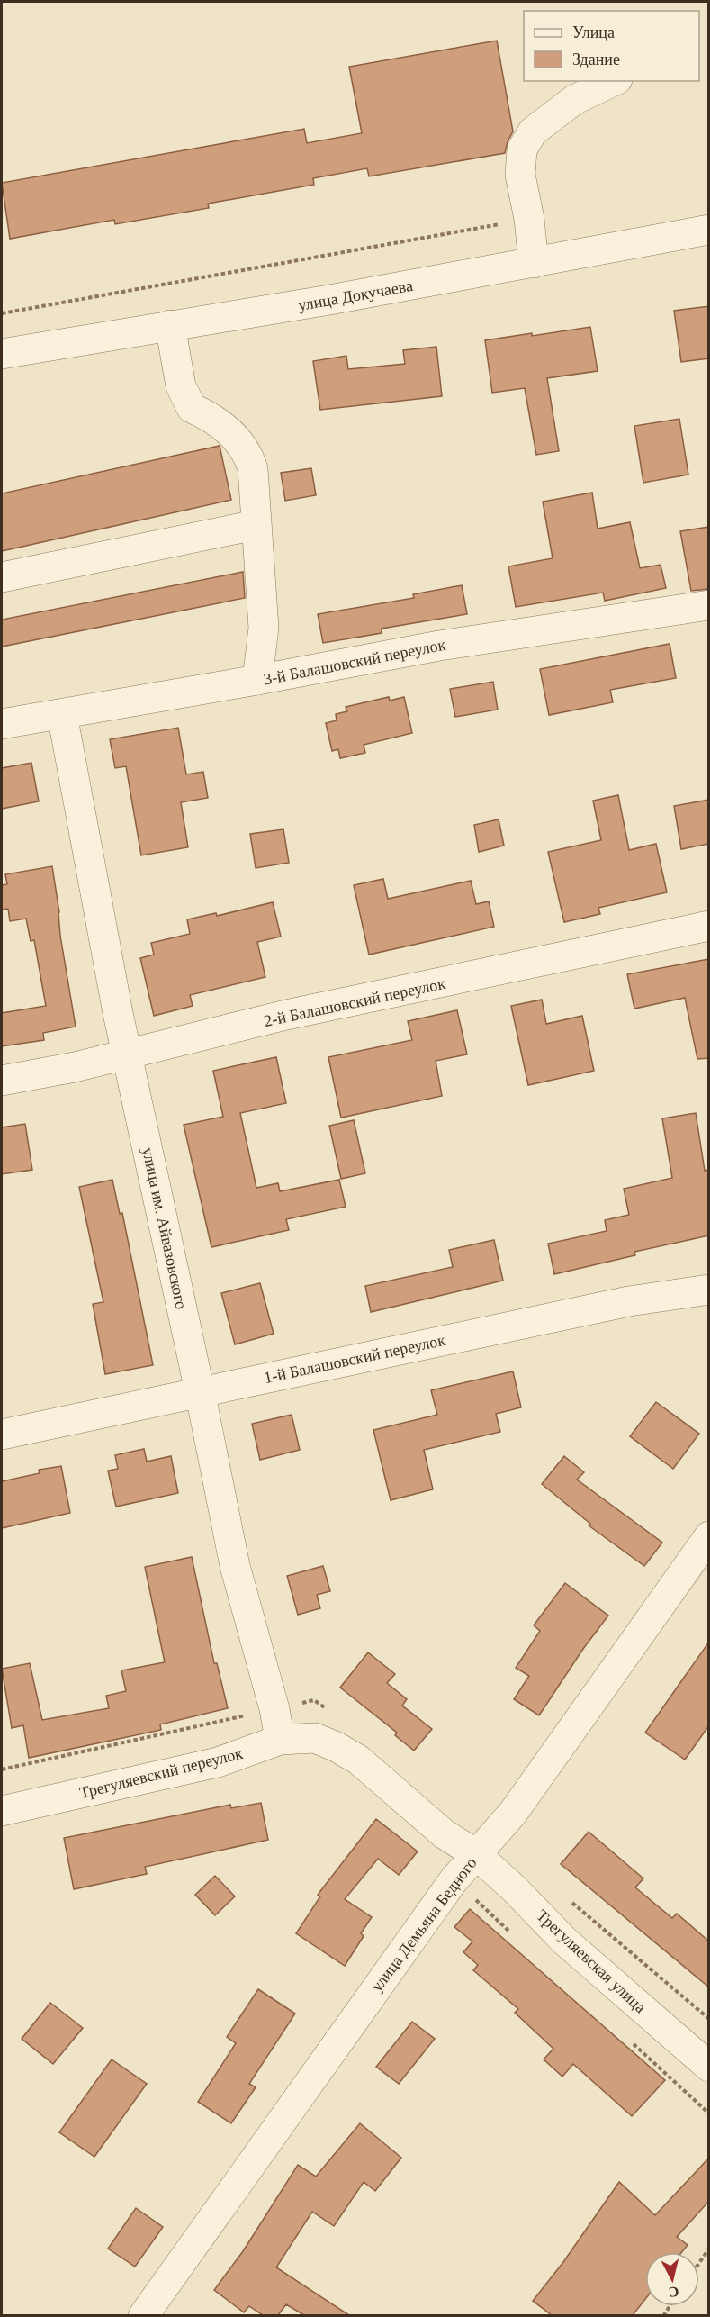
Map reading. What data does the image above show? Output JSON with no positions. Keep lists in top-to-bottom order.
{
  "streets": {
    "street": [
      "улица Докучаева",
      "3-й Балашовский переулок",
      "2-й Балашовский переулок",
      "улица им. Айвазовского",
      "1-й Балашовский переулок",
      "Трегуляевский переулок",
      "улица Демьяна Бедного",
      "Трегуляевская улица"
    ]
  },
  "crossings": [
    ["3-й Балашовский переулок", "улица им. Айвазовского"],
    ["2-й Балашовский переулок", "улица им. Айвазовского"],
    ["улица им. Айвазовского", "1-й Балашовский переулок"],
    ["улица им. Айвазовского", "Трегуляевский переулок"],
    ["Трегуляевский переулок", "улица Демьяна Бедного"],
    ["Трегуляевский переулок", "Трегуляевская улица"],
    ["улица Демьяна Бедного", "Трегуляевская улица"]
  ],
  "legend": ["Улица", "Здание"],
  "north": "bottom"
}
